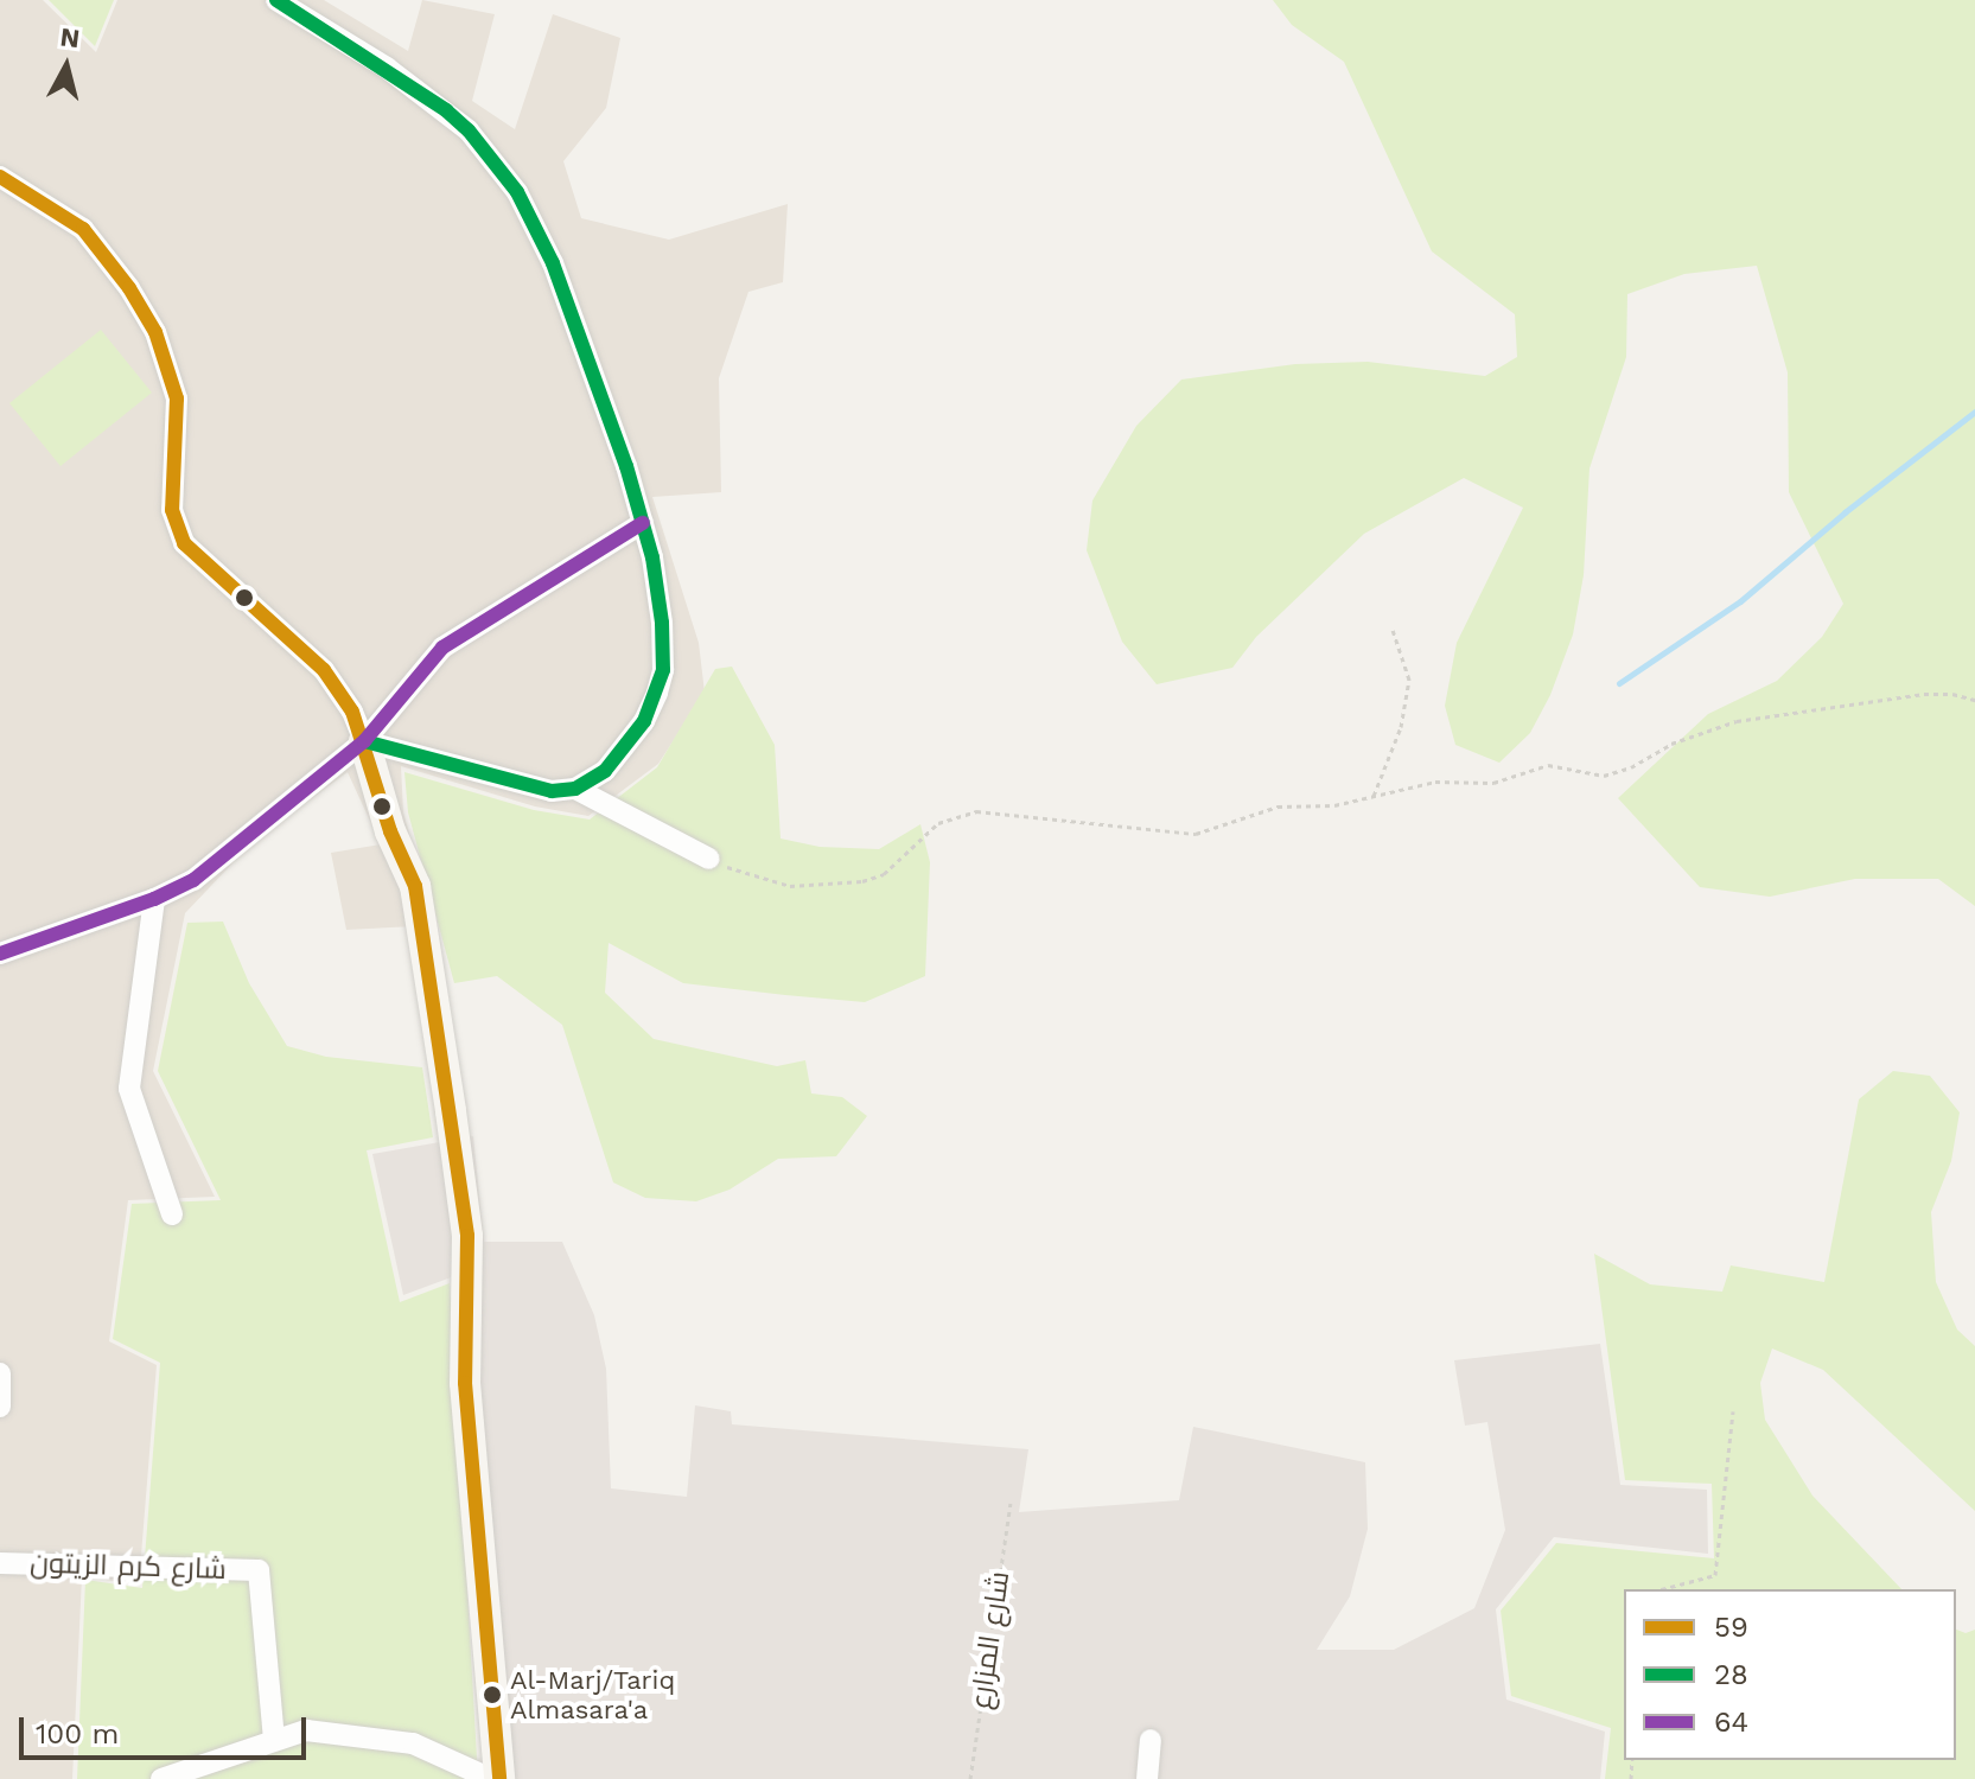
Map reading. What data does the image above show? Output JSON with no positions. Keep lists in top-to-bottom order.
{
  "streets": {
    "street": ["شارع كرم الزيتون"],
    "path": ["شارع المزارع"]
  },
  "places": ["Al-Marj/Tariq Almasara'a"],
  "lines": ["transit line 28", "transit line 59", "transit line 64"],
  "legend": ["59", "28", "64"],
  "scale_bar": "100 m",
  "north": "top"
}
